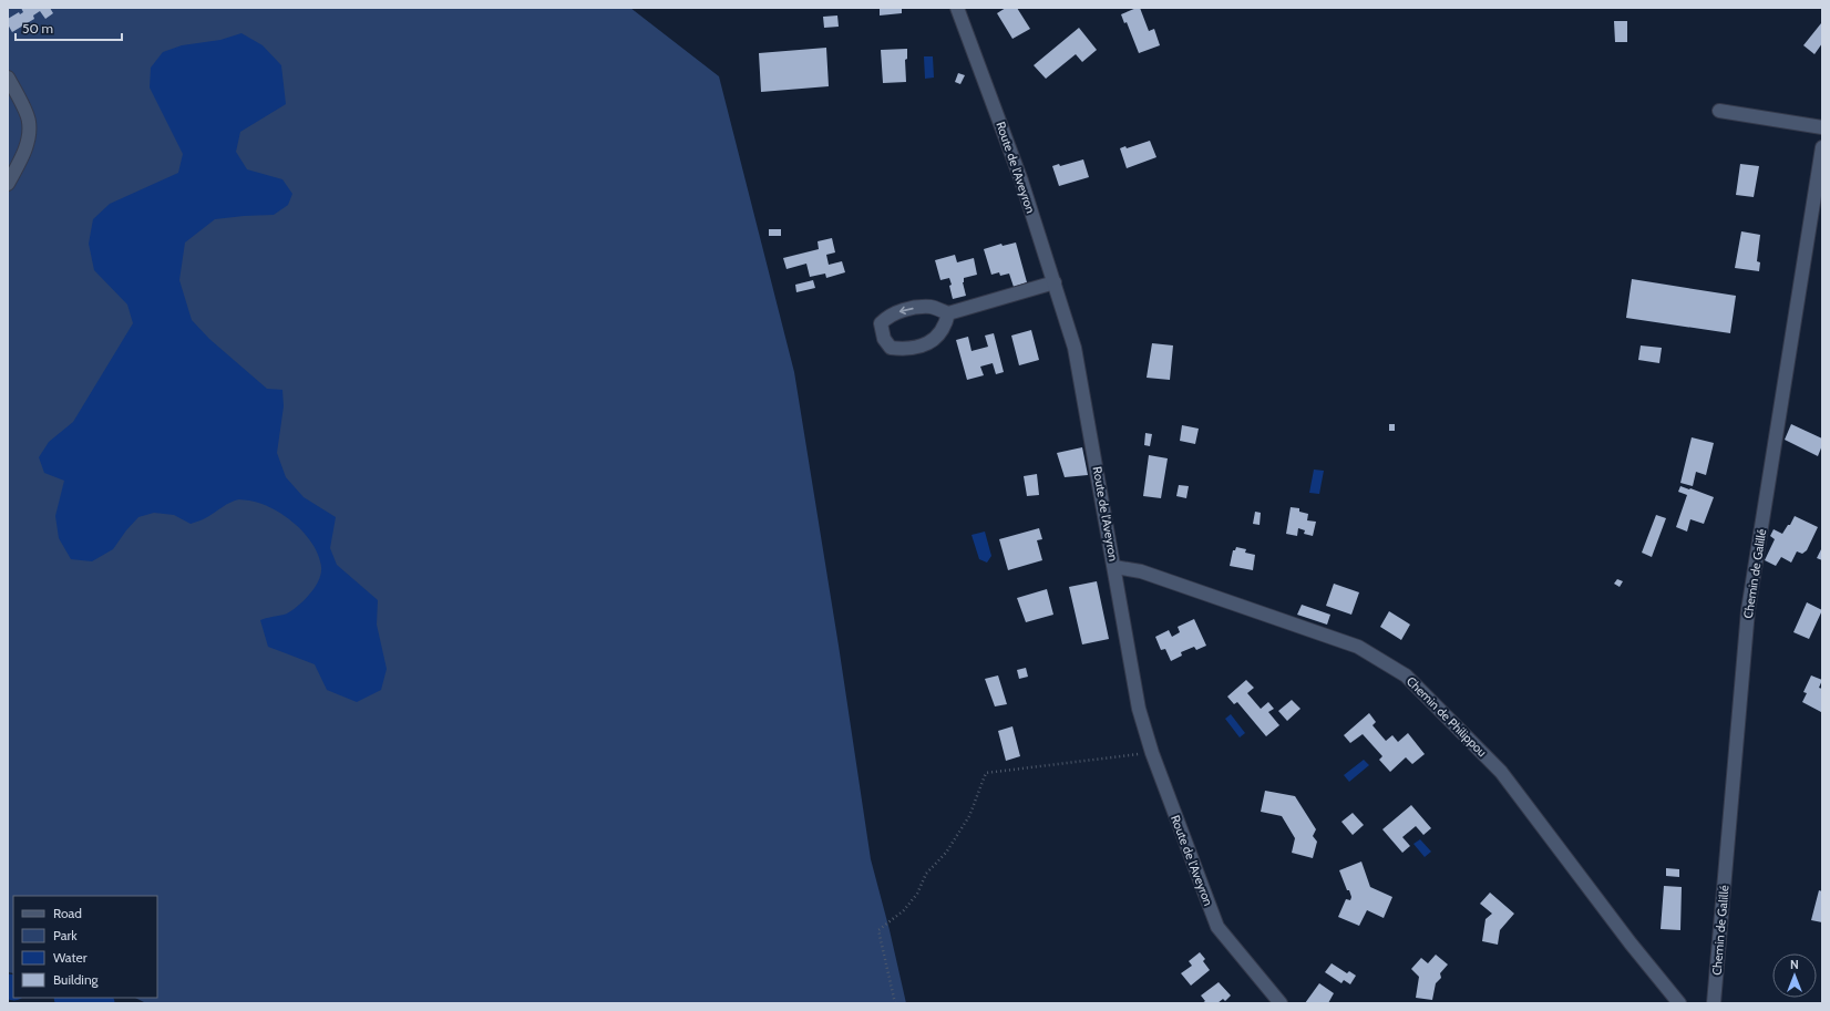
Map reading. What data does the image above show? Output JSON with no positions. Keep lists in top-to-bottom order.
{
  "streets": {
    "street": ["Route de l'Aveyron", "Chemin de Galillé", "Chemin de Philippou"]
  },
  "crossings": [
    ["Route de l'Aveyron", "Chemin de Philippou"]
  ],
  "legend": [
    "Road",
    "Park",
    "Water",
    "Building"
  ],
  "scale_bar": "50 m",
  "north": "top"
}
